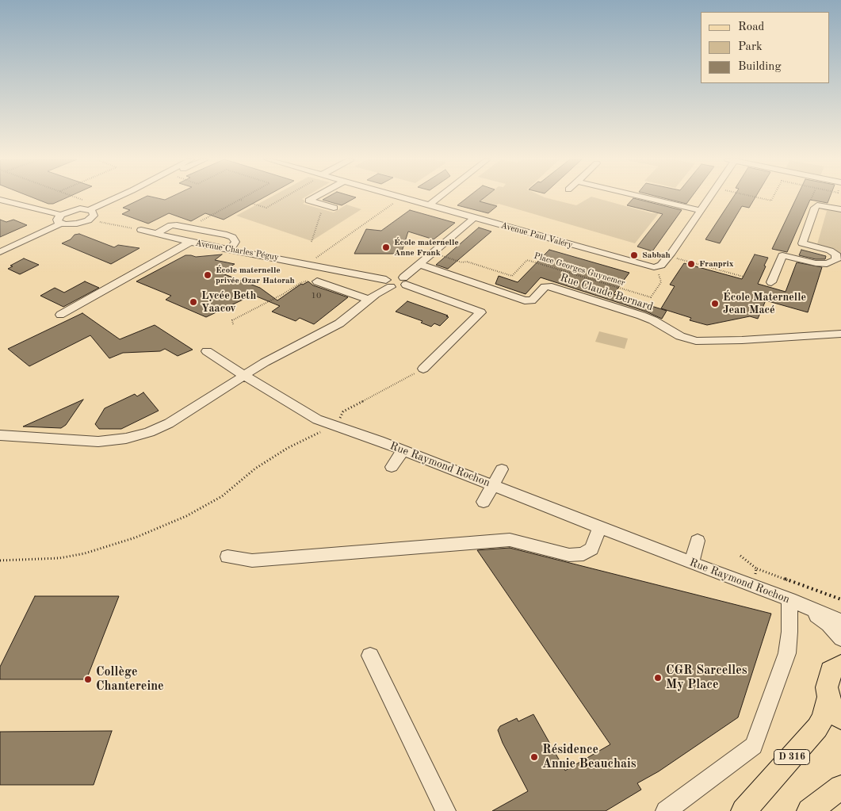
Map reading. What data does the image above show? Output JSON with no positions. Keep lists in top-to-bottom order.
{
  "streets": {
    "main road": ["D 316"],
    "street": [
      "Avenue Paul Valéry",
      "Avenue Charles Péguy",
      "Rue Claude Bernard",
      "Rue Raymond Rochon"
    ],
    "path": ["Place Georges Guynemer"]
  },
  "crossings": [
    ["Avenue Paul Valéry", "Place Georges Guynemer"]
  ],
  "places": [
    "École maternelle Anne Frank",
    "Sabbah",
    "Franprix",
    "École maternelle privée Ozar Hatorah",
    "Lycée Beth Yaacov",
    "École Maternelle Jean Macé",
    "CGR Sarcelles My Place",
    "Collège Chantereine",
    "Résidence Annie Beauchais"
  ],
  "house_numbers": ["10"],
  "legend": ["Road", "Park", "Building"]
}
